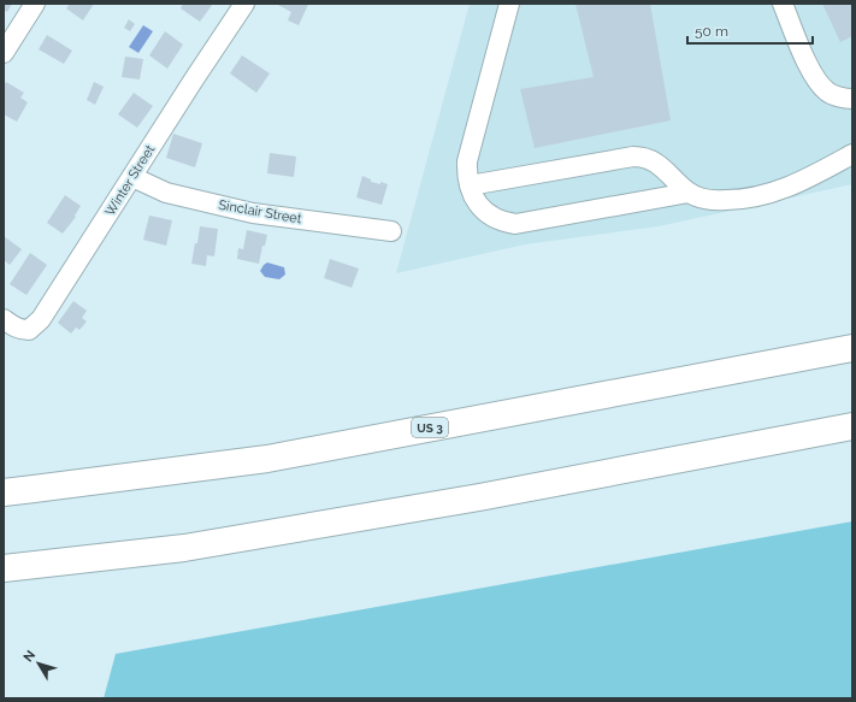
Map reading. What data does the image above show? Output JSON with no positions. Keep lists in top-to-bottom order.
{
  "streets": {
    "highway": ["US 3"],
    "street": ["Winter Street", "Sinclair Street"]
  },
  "crossings": [
    ["Winter Street", "Sinclair Street"]
  ],
  "scale_bar": "50 m",
  "north": "top left"
}
